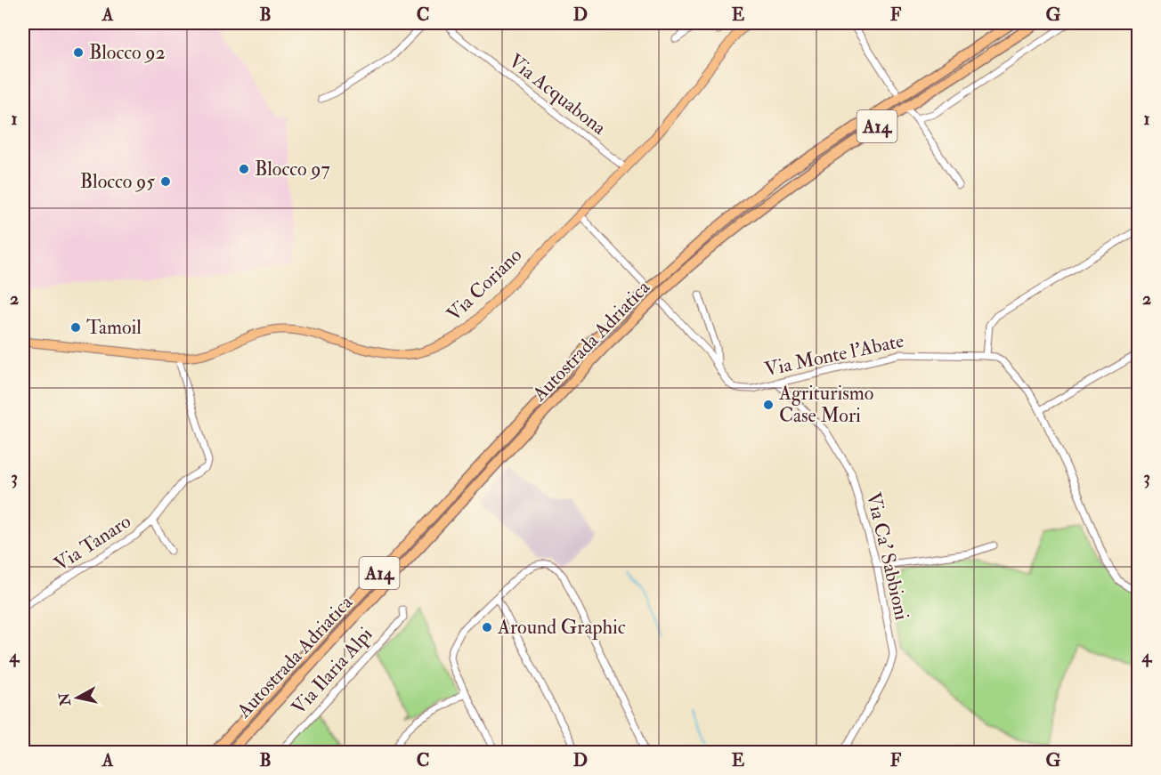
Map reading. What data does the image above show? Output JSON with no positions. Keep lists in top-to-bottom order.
{
  "streets": {
    "highway": ["A14", "Autostrada Adriatica"],
    "main road": ["Via Coriano"],
    "street": [
      "Via Acquabona",
      "Via Monte l'Abate",
      "Via Tanaro",
      "Via Ca' Sabbioni",
      "Via Ilaria Alpi"
    ]
  },
  "crossings": [
    ["Via Acquabona", "Via Coriano"],
    ["Via Coriano", "Via Monte l'Abate"],
    ["Via Coriano", "Via Tanaro"],
    ["Via Monte l'Abate", "Via Ca' Sabbioni"]
  ],
  "places": [
    "Blocco 92",
    "Blocco 97",
    "Blocco 95",
    "Tamoil",
    "Agriturismo Case Mori",
    "Around Graphic"
  ],
  "north": "left",
  "grid": {
    "columns": [
      "A",
      "B",
      "C",
      "D",
      "E",
      "F",
      "G"
    ],
    "rows": [
      "1",
      "2",
      "3",
      "4"
    ]
  }
}
